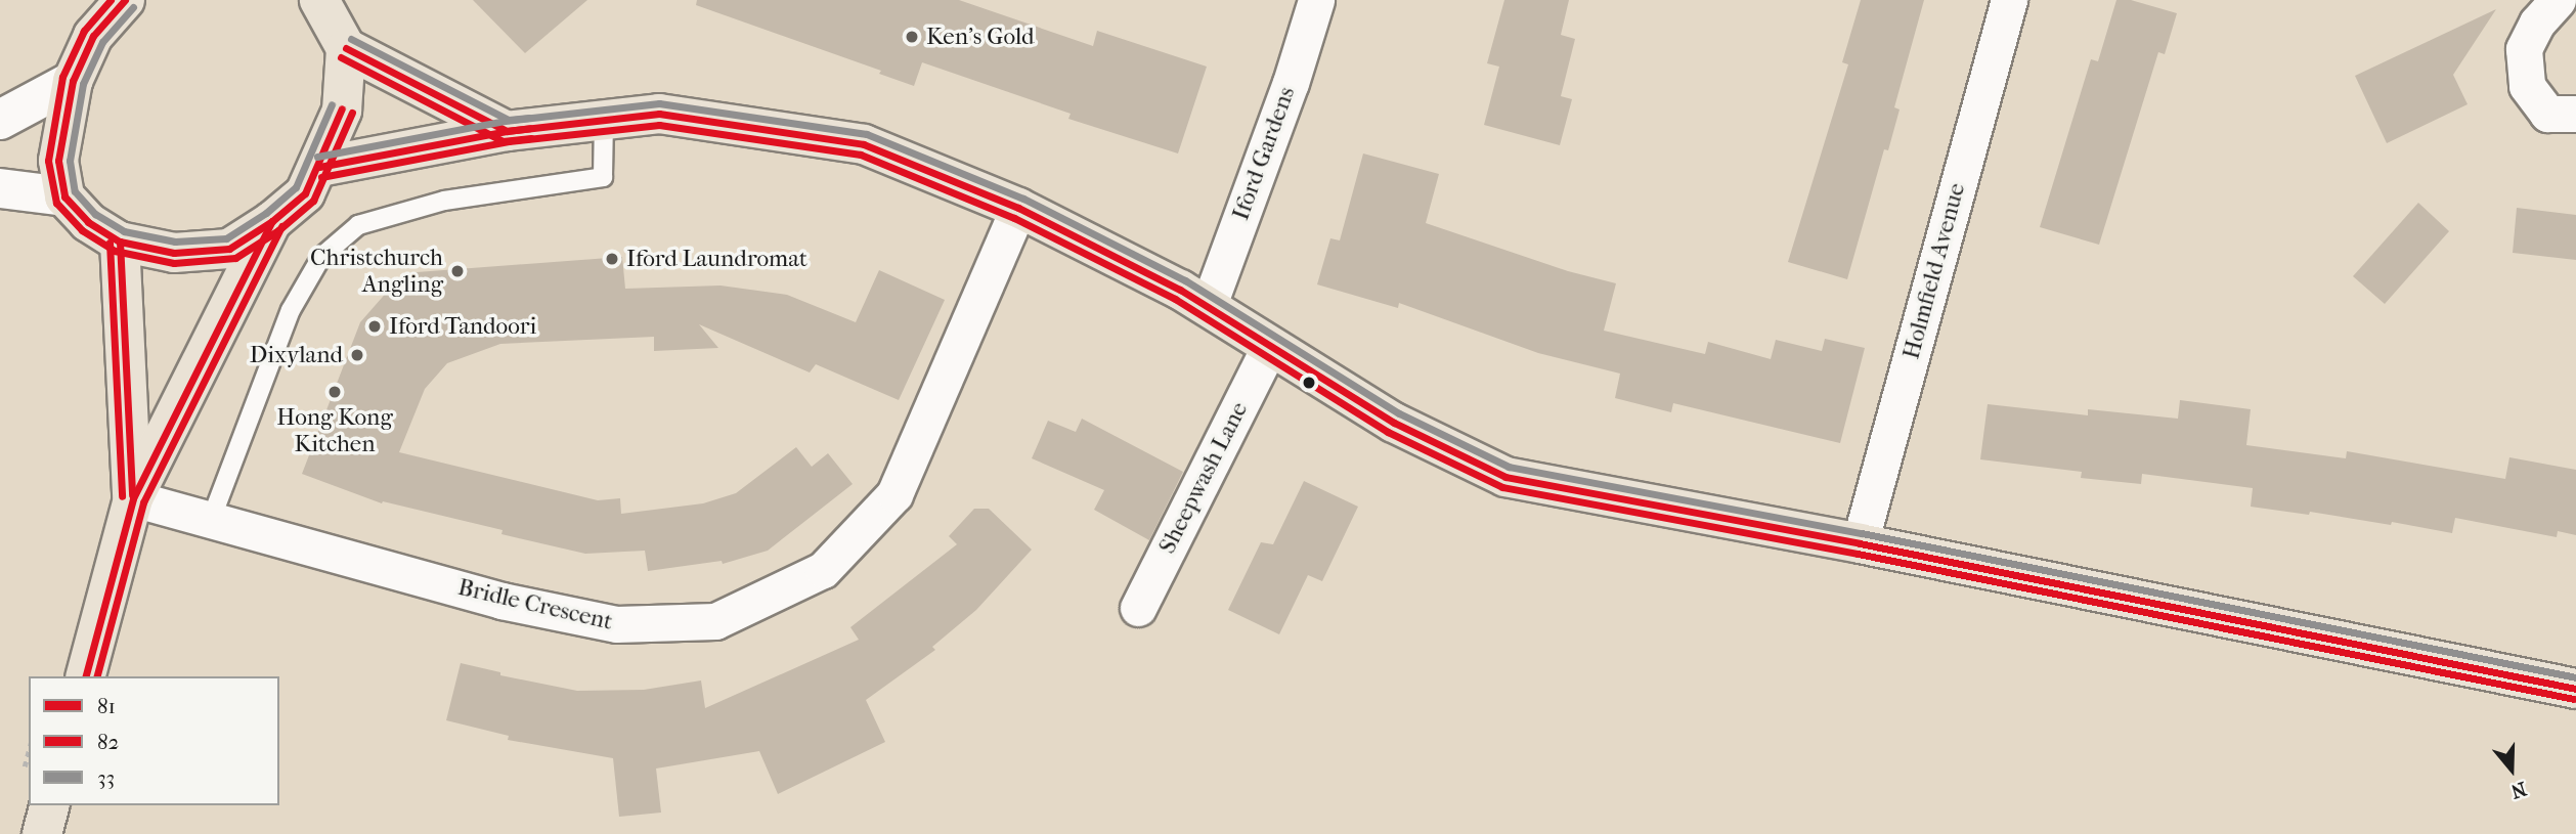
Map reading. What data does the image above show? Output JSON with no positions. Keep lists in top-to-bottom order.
{
  "streets": {
    "street": [
      "Iford Gardens",
      "Holmfield Avenue",
      "Sheepwash Lane",
      "Bridle Crescent"
    ]
  },
  "places": [
    "Ken's Gold",
    "Iford Laundromat",
    "Christchurch Angling",
    "Iford Tandoori",
    "Dixyland",
    "Hong Kong Kitchen"
  ],
  "lines": ["transit line 81", "transit line 82", "transit line 33"],
  "legend": ["81", "82", "33"],
  "north": "bottom"
}
